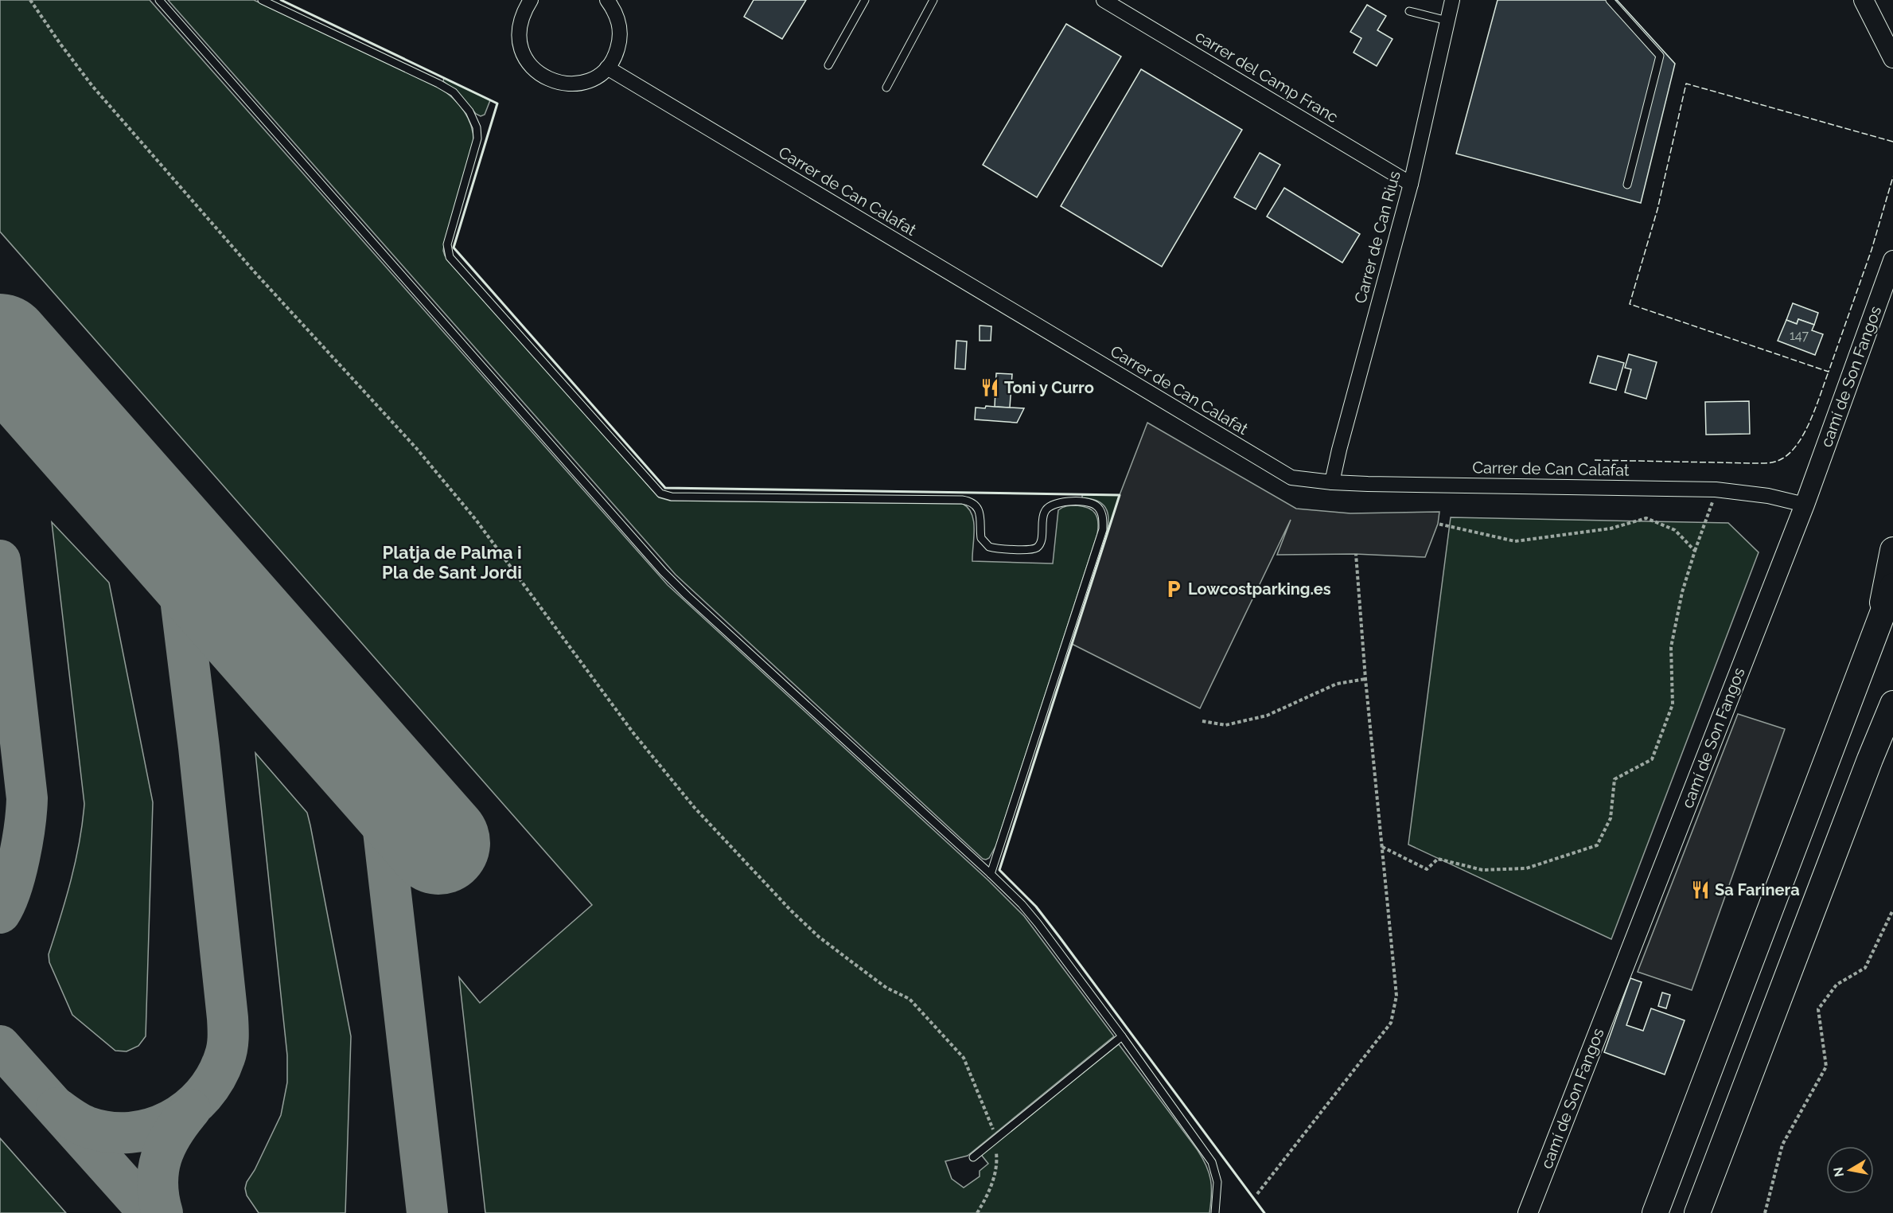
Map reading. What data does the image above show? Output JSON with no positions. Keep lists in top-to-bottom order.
{
  "streets": {
    "street": [
      "carrer del Camp Franc",
      "Carrer de Can Calafat",
      "Carrer de Can Rius",
      "camí de Son Fangos"
    ]
  },
  "crossings": [
    ["carrer del Camp Franc", "Carrer de Can Rius"],
    ["Carrer de Can Calafat", "Carrer de Can Rius"],
    ["Carrer de Can Calafat", "camí de Son Fangos"]
  ],
  "districts": ["Platja de Palma i Pla de Sant Jordi"],
  "places": {
    "restaurant": ["Toni y Curro", "Sa Farinera"],
    "parking": ["Lowcostparking.es"]
  },
  "house_numbers": ["147"],
  "north": "left"
}
